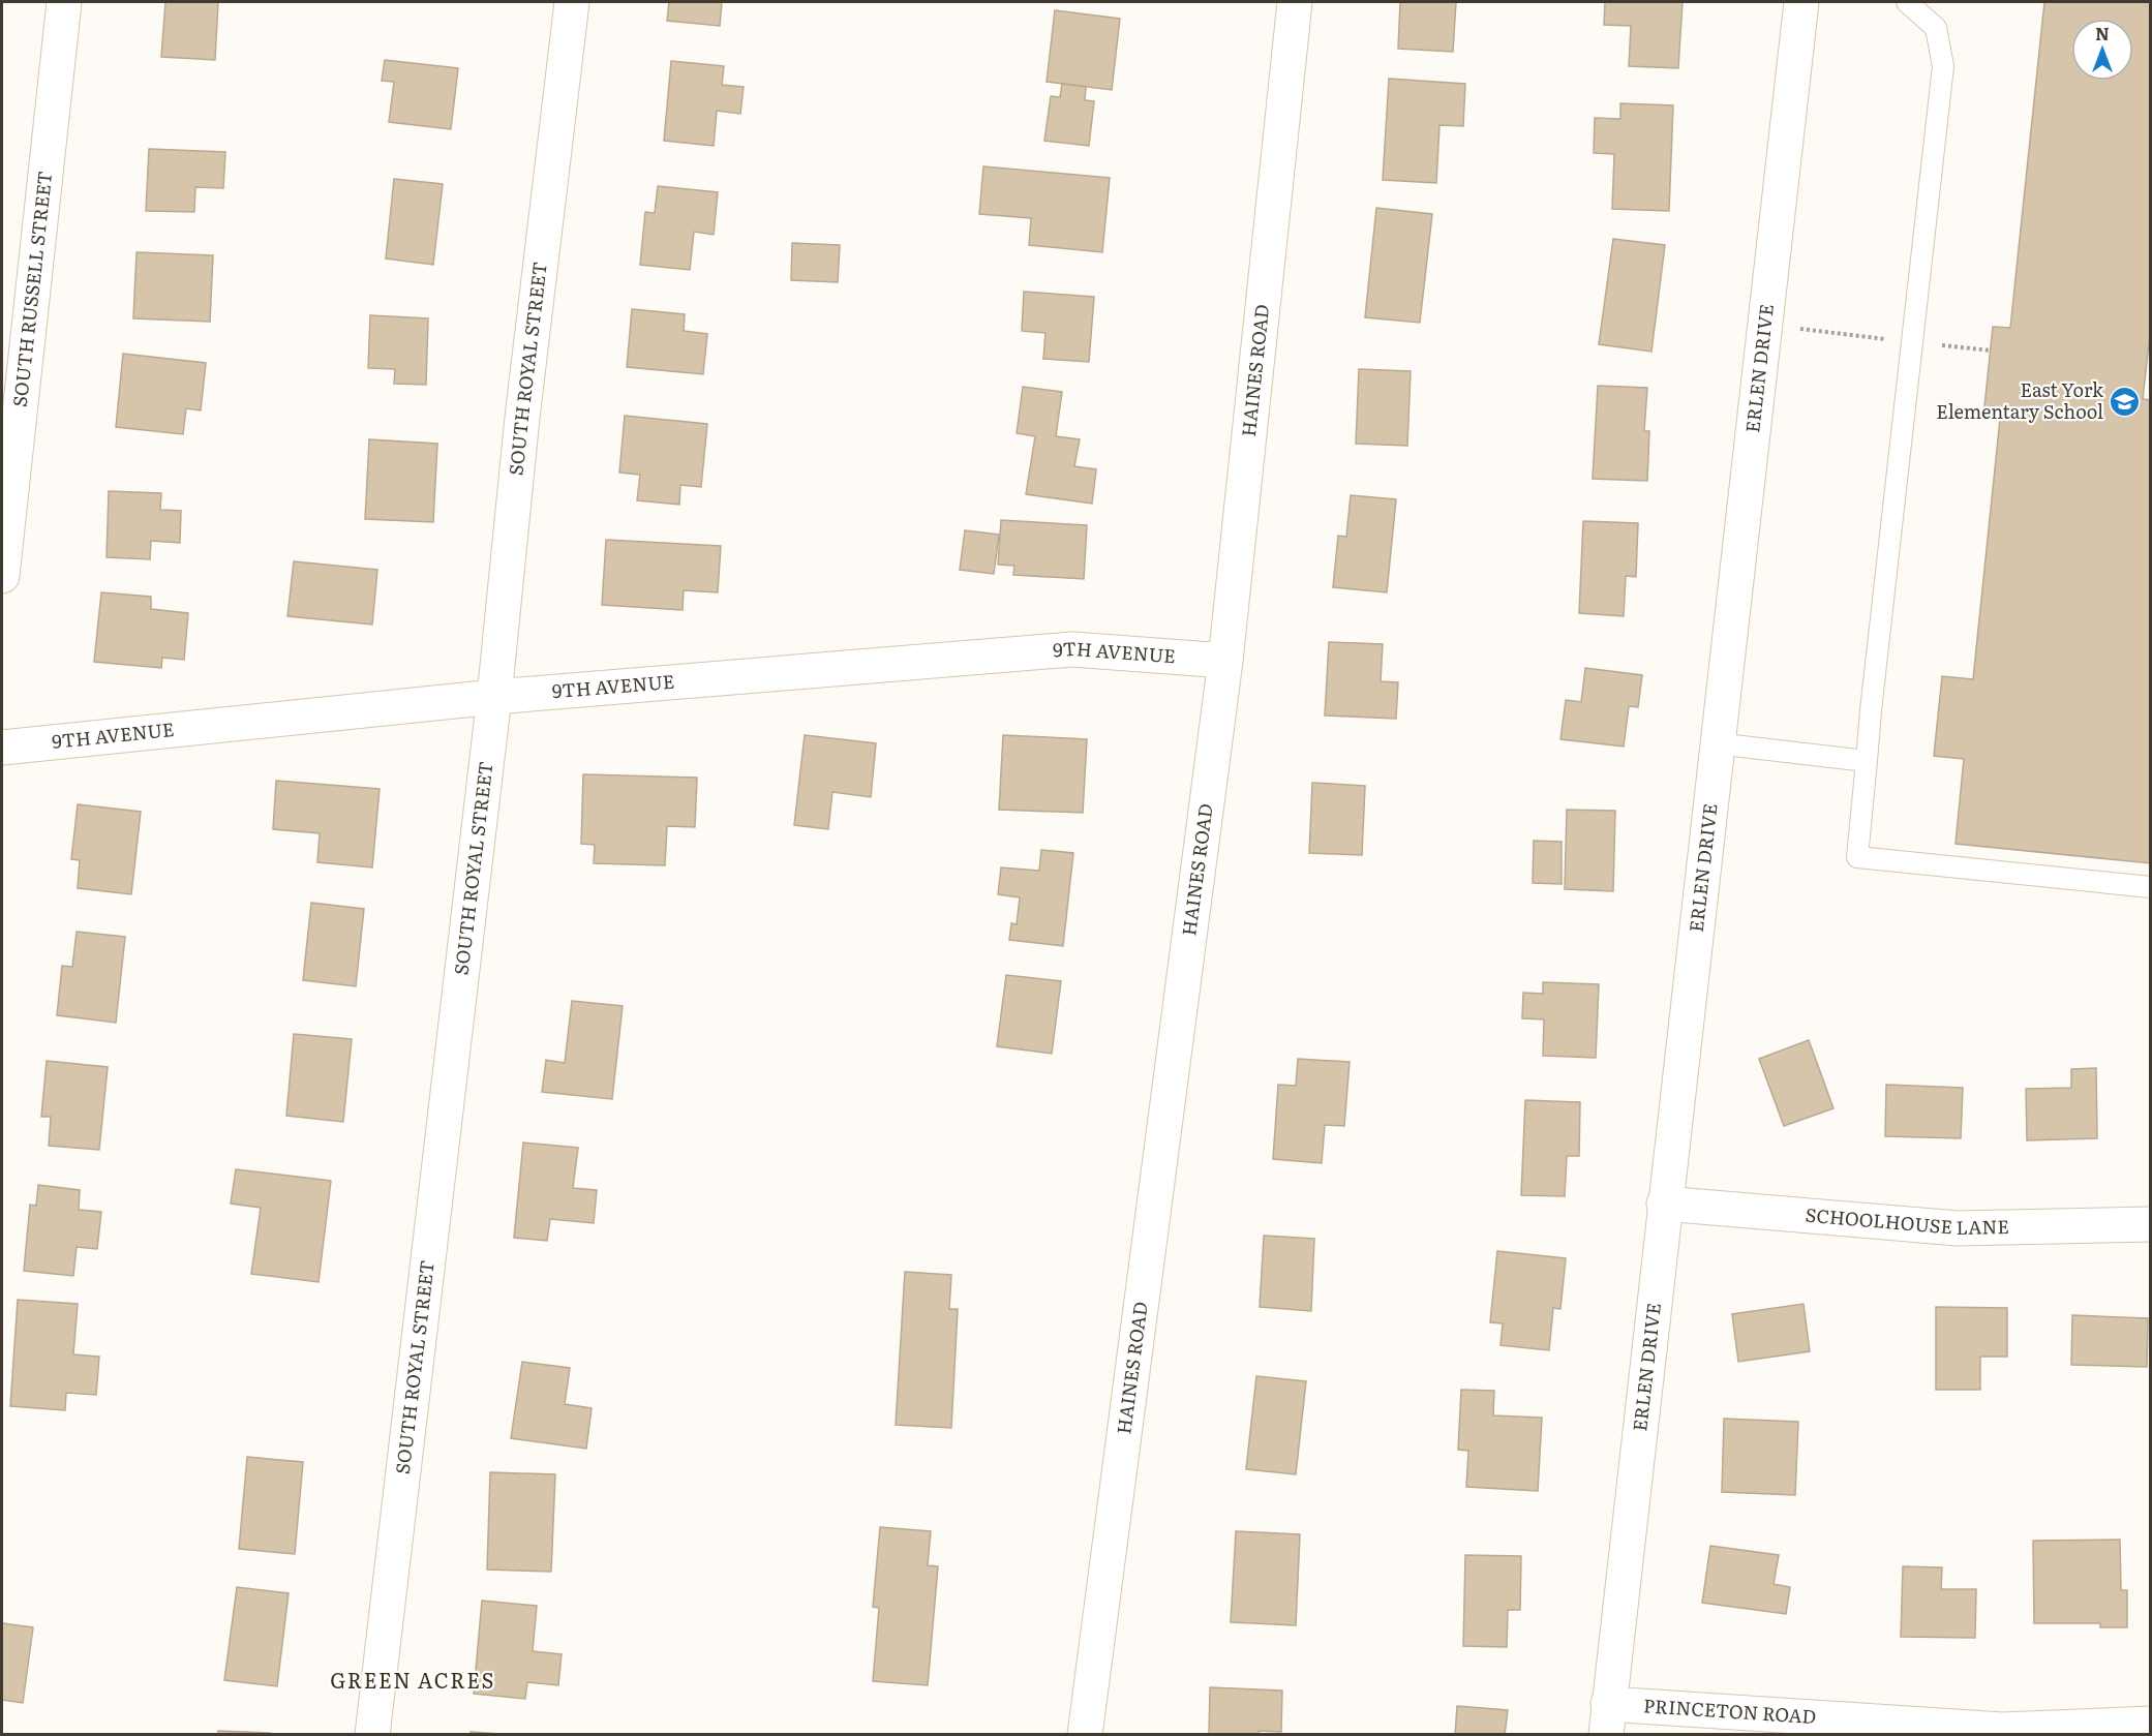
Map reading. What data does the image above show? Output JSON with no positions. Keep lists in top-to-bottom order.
{
  "streets": {
    "street": [
      "SOUTH RUSSELL STREET",
      "SOUTH ROYAL STREET",
      "ERLEN DRIVE",
      "HAINES ROAD",
      "9TH AVENUE",
      "SCHOOLHOUSE LANE",
      "PRINCETON ROAD"
    ]
  },
  "crossings": [
    ["SOUTH ROYAL STREET", "9TH AVENUE"],
    ["ERLEN DRIVE", "SCHOOLHOUSE LANE"],
    ["ERLEN DRIVE", "PRINCETON ROAD"],
    ["HAINES ROAD", "9TH AVENUE"]
  ],
  "districts": ["GREEN ACRES"],
  "places": {
    "school or university": ["East York Elementary School"]
  },
  "north": "top"
}
